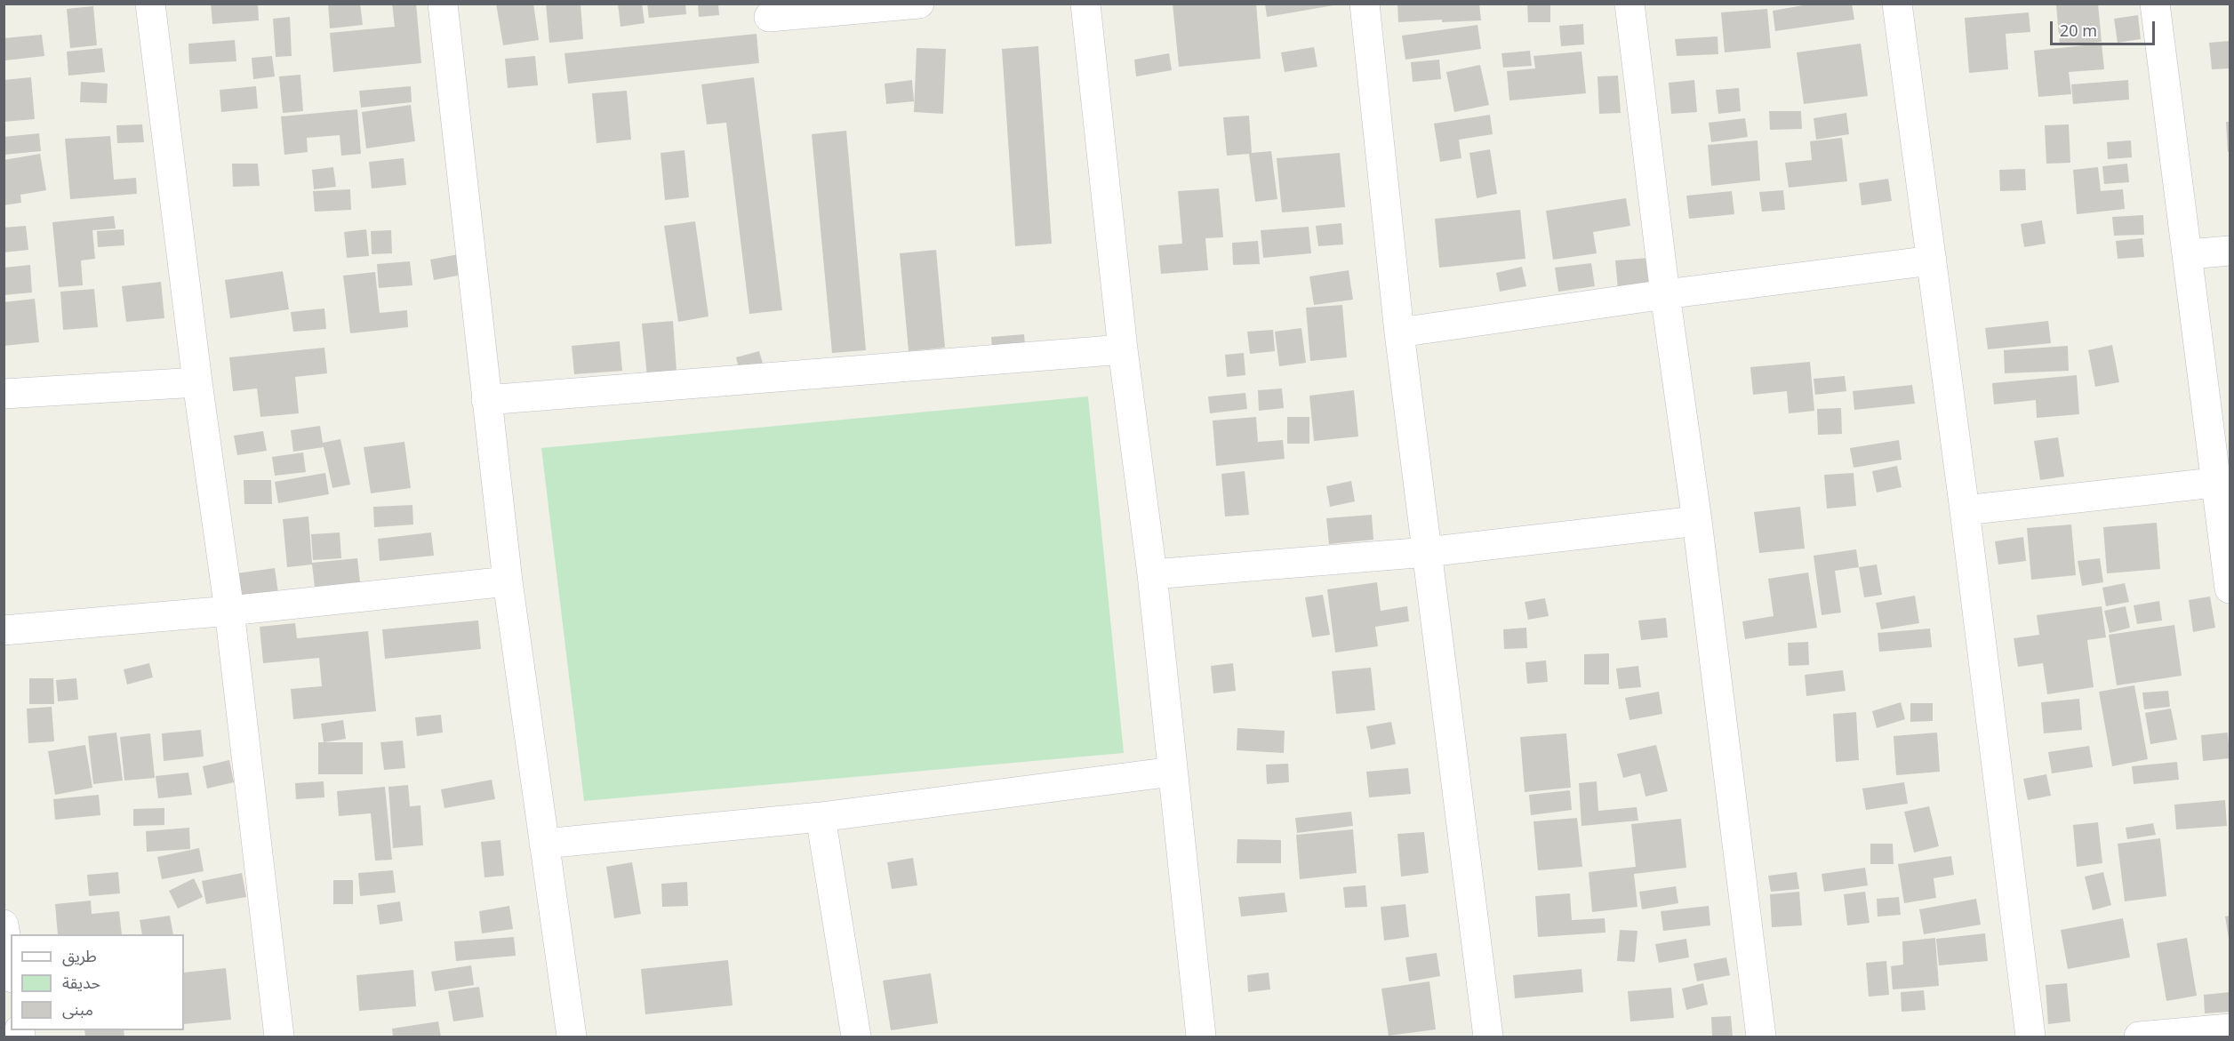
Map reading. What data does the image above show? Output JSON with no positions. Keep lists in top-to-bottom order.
{
  "legend": ["طريق", "حديقة", "مبنى"],
  "scale_bar": "20 m"
}
